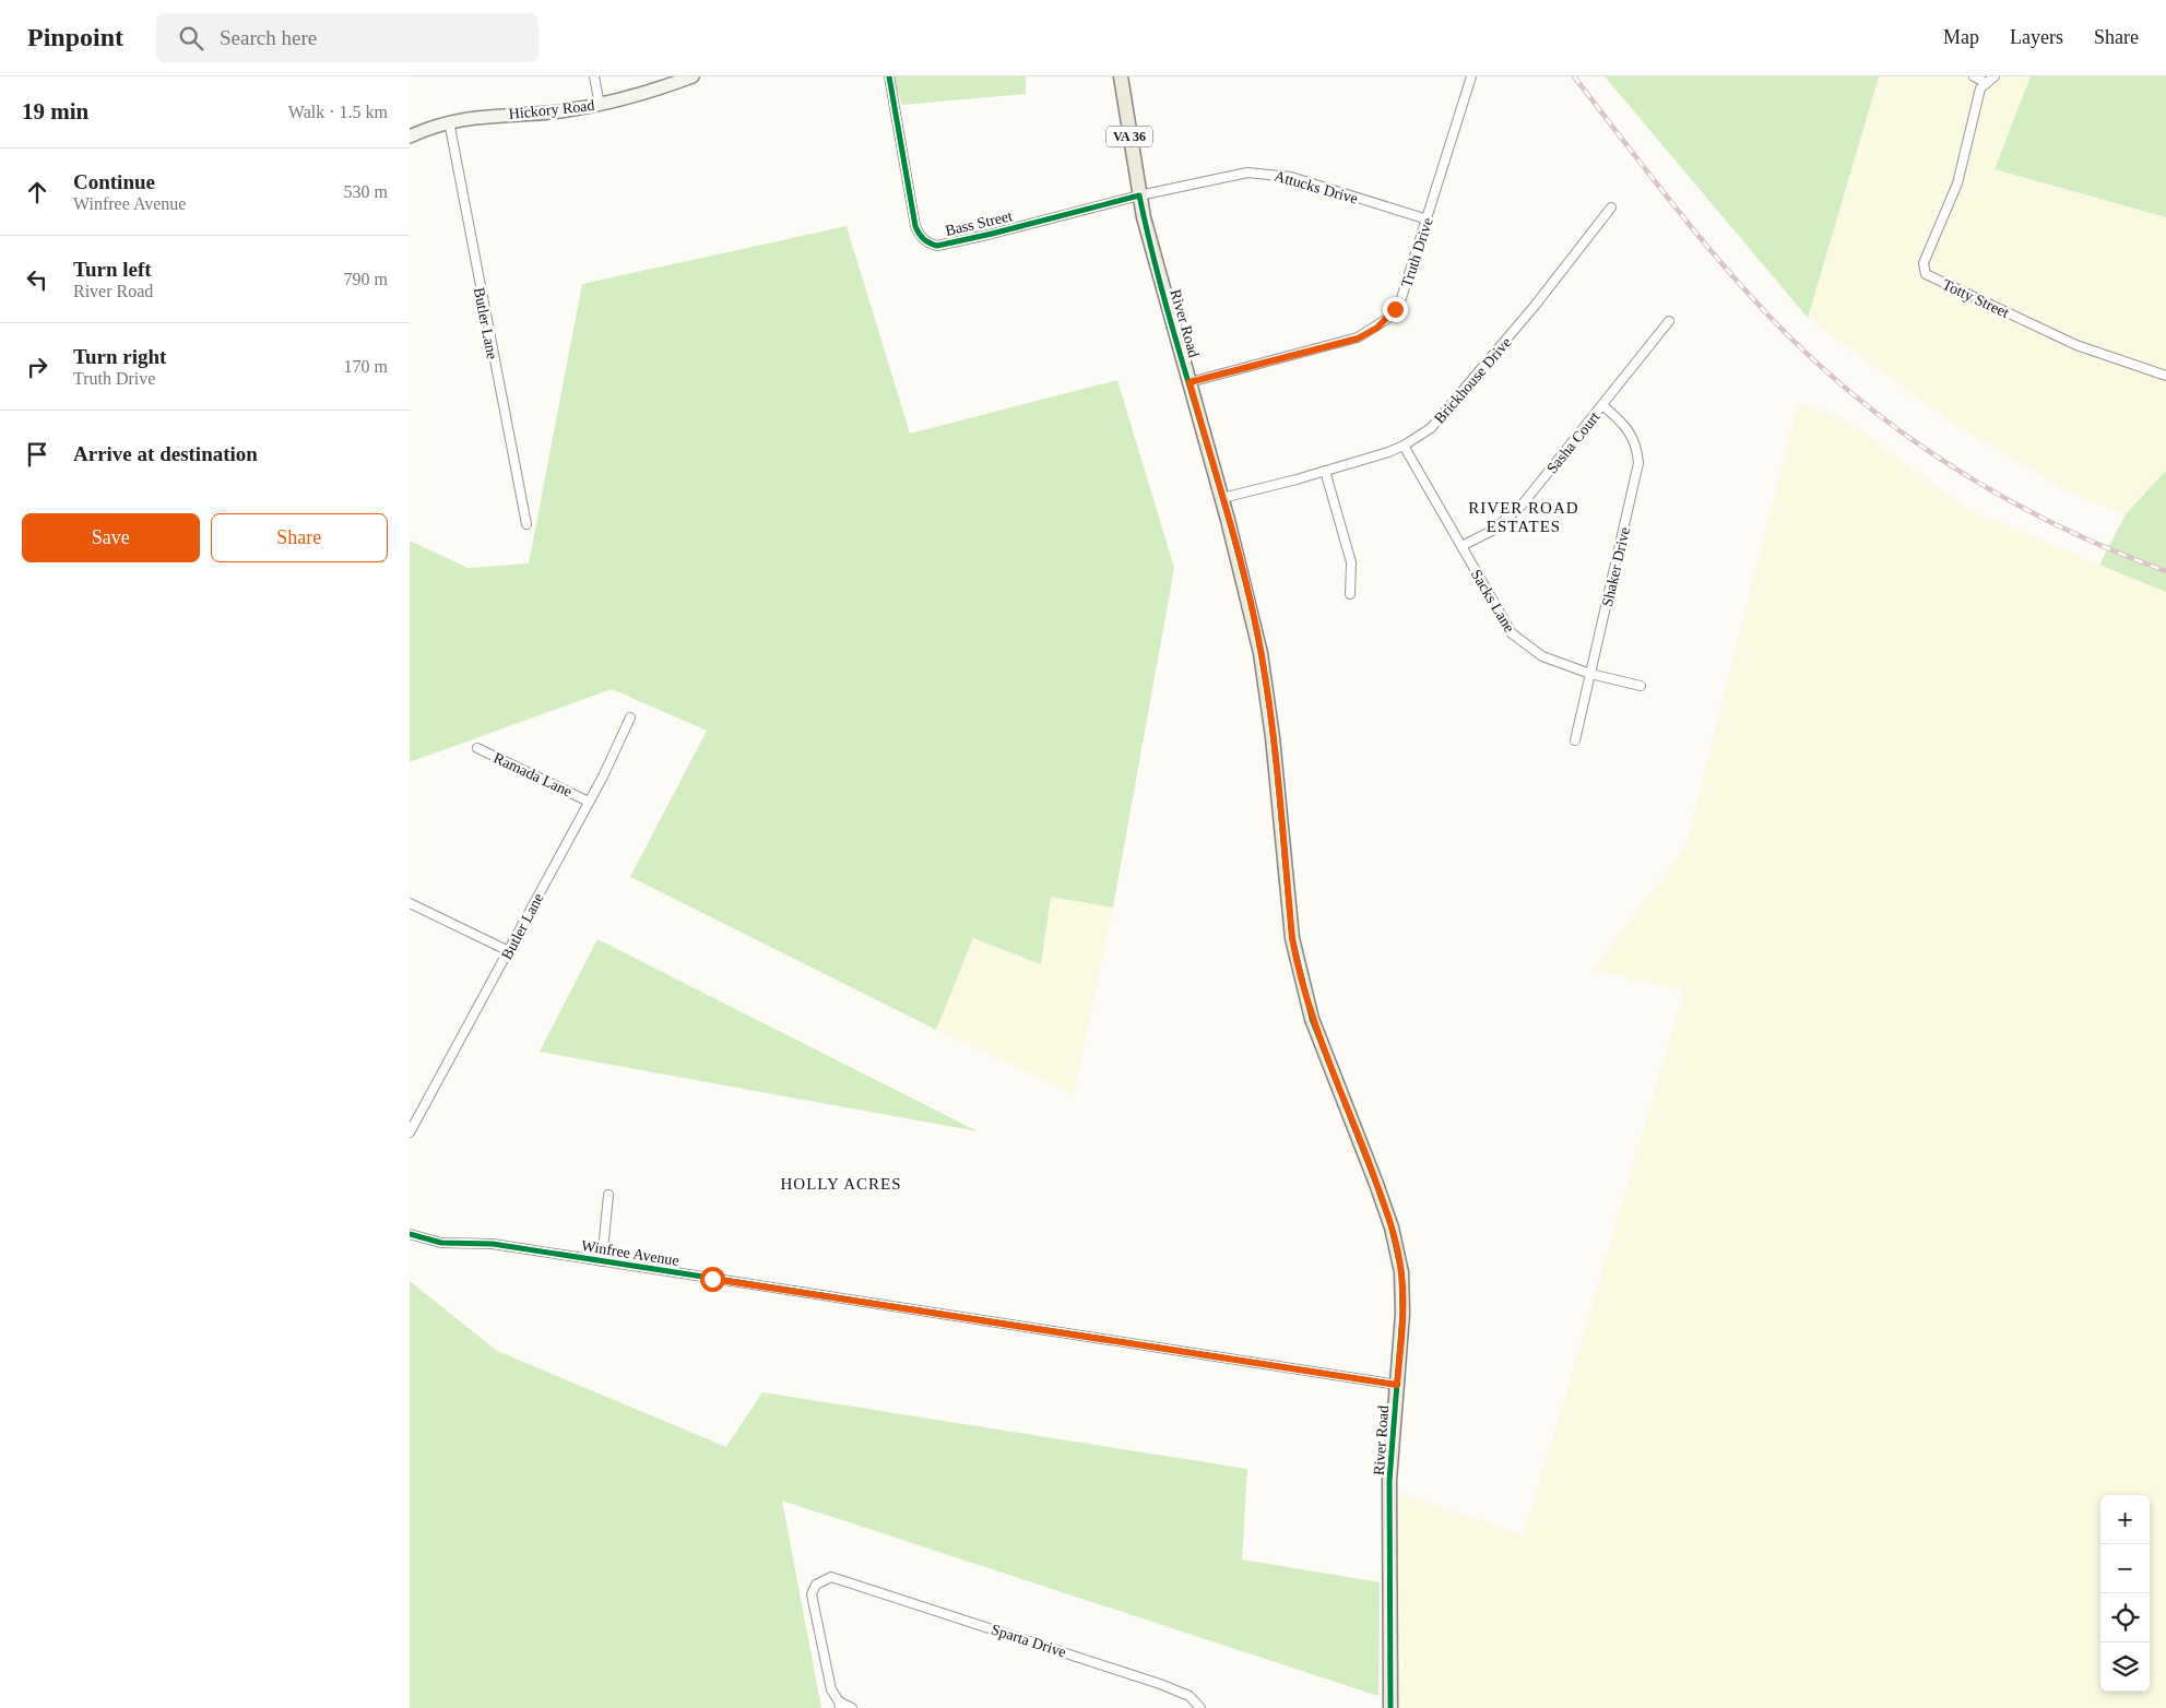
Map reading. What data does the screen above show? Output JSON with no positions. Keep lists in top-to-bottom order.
{
  "streets": {
    "main road": ["Hickory Road", "VA 36", "River Road"],
    "street": [
      "Attucks Drive",
      "Bass Street",
      "Truth Drive",
      "Totty Street",
      "Butler Lane",
      "Brickhouse Drive",
      "Sasha Court",
      "Shaker Drive",
      "Sacks Lane",
      "Ramada Lane",
      "Winfree Avenue",
      "Sparta Drive"
    ]
  },
  "crossings": [
    ["Hickory Road", "Butler Lane"],
    ["Attucks Drive", "Bass Street"],
    ["Attucks Drive", "Truth Drive"],
    ["Attucks Drive", "River Road"],
    ["Bass Street", "River Road"],
    ["Truth Drive", "River Road"],
    ["Butler Lane", "Ramada Lane"],
    ["River Road", "Brickhouse Drive"],
    ["River Road", "Winfree Avenue"],
    ["Brickhouse Drive", "Sacks Lane"],
    ["Sasha Court", "Shaker Drive"],
    ["Sasha Court", "Sacks Lane"],
    ["Shaker Drive", "Sacks Lane"]
  ],
  "districts": ["RIVER ROAD ESTATES", "HOLLY ACRES"],
  "page": {
    "header": "Pinpoint",
    "search": "Search here",
    "nav": ["Map", "Layers", "Share"],
    "heading": ["19 min", "Walk · 1.5 km"],
    "list": [
      ["Continue", "Winfree Avenue", "530 m"],
      ["Turn left", "River Road", "790 m"],
      ["Turn right", "Truth Drive", "170 m"],
      "Arrive at destination"
    ],
    "buttons": ["Save", "Share"],
    "map_buttons": ["+", "−"]
  }
}
